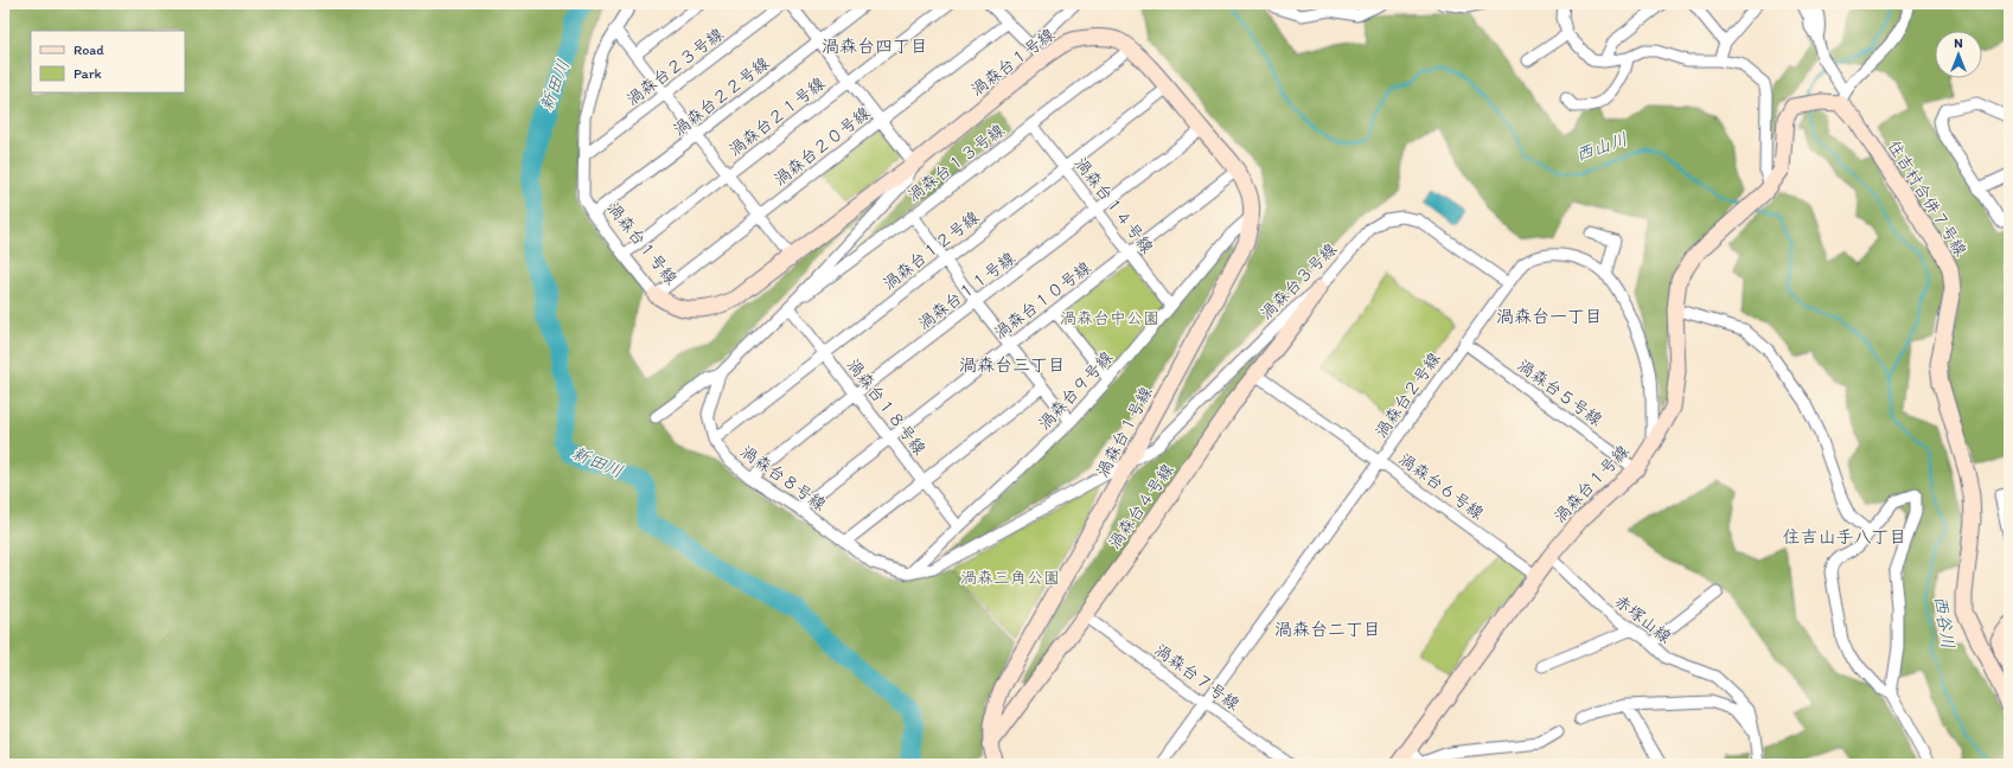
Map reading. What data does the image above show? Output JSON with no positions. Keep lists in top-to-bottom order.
{
  "streets": {
    "street": [
      "渦森台１号線",
      "渦森台２３号線",
      "渦森台２２号線",
      "渦森台２１号線",
      "渦森台２０号線",
      "渦森台１３号線",
      "住吉村合併７号線",
      "渦森台１４号線",
      "渦森台１２号線",
      "渦森台３号線",
      "渦森台１１号線",
      "渦森台１０号線",
      "渦森台９号線",
      "渦森台５号線",
      "渦森台２号線",
      "渦森台１８号線",
      "渦森台８号線",
      "渦森台６号線",
      "渦森台４号線",
      "赤塚山線",
      "渦森台７号線"
    ]
  },
  "crossings": [
    ["渦森台１号線", "渦森台２３号線"],
    ["渦森台１号線", "渦森台２２号線"],
    ["渦森台１号線", "渦森台２１号線"],
    ["渦森台１号線", "渦森台２０号線"],
    ["渦森台１号線", "渦森台１３号線"],
    ["渦森台１号線", "渦森台１２号線"],
    ["渦森台１号線", "渦森台３号線"],
    ["渦森台１号線", "渦森台１１号線"],
    ["渦森台１号線", "渦森台１０号線"],
    ["渦森台１号線", "渦森台９号線"],
    ["渦森台１号線", "渦森台５号線"],
    ["渦森台１号線", "渦森台２号線"],
    ["渦森台１号線", "渦森台８号線"],
    ["渦森台１号線", "渦森台６号線"],
    ["渦森台１号線", "渦森台４号線"],
    ["渦森台１号線", "赤塚山線"],
    ["渦森台１３号線", "渦森台１４号線"],
    ["渦森台１４号線", "渦森台１２号線"],
    ["渦森台１４号線", "渦森台１１号線"],
    ["渦森台１４号線", "渦森台１０号線"],
    ["渦森台１４号線", "渦森台９号線"],
    ["渦森台１２号線", "渦森台１８号線"],
    ["渦森台１２号線", "渦森台８号線"],
    ["渦森台３号線", "渦森台２号線"],
    ["渦森台３号線", "渦森台８号線"],
    ["渦森台３号線", "渦森台４号線"],
    ["渦森台１１号線", "渦森台１８号線"],
    ["渦森台１１号線", "渦森台８号線"],
    ["渦森台１０号線", "渦森台１８号線"],
    ["渦森台１０号線", "渦森台８号線"],
    ["渦森台９号線", "渦森台１８号線"],
    ["渦森台９号線", "渦森台８号線"],
    ["渦森台５号線", "渦森台２号線"],
    ["渦森台２号線", "渦森台６号線"],
    ["渦森台２号線", "渦森台７号線"],
    ["渦森台６号線", "渦森台４号線"],
    ["渦森台４号線", "渦森台７号線"]
  ],
  "districts": [
    "渦森台四丁目",
    "渦森台一丁目",
    "渦森台三丁目",
    "住吉山手八丁目",
    "渦森台二丁目"
  ],
  "water": ["新田川", "西山川", "西谷川"],
  "parks": ["渦森台中公園", "渦森三角公園"],
  "legend": ["Road", "Park"],
  "north": "top"
}
